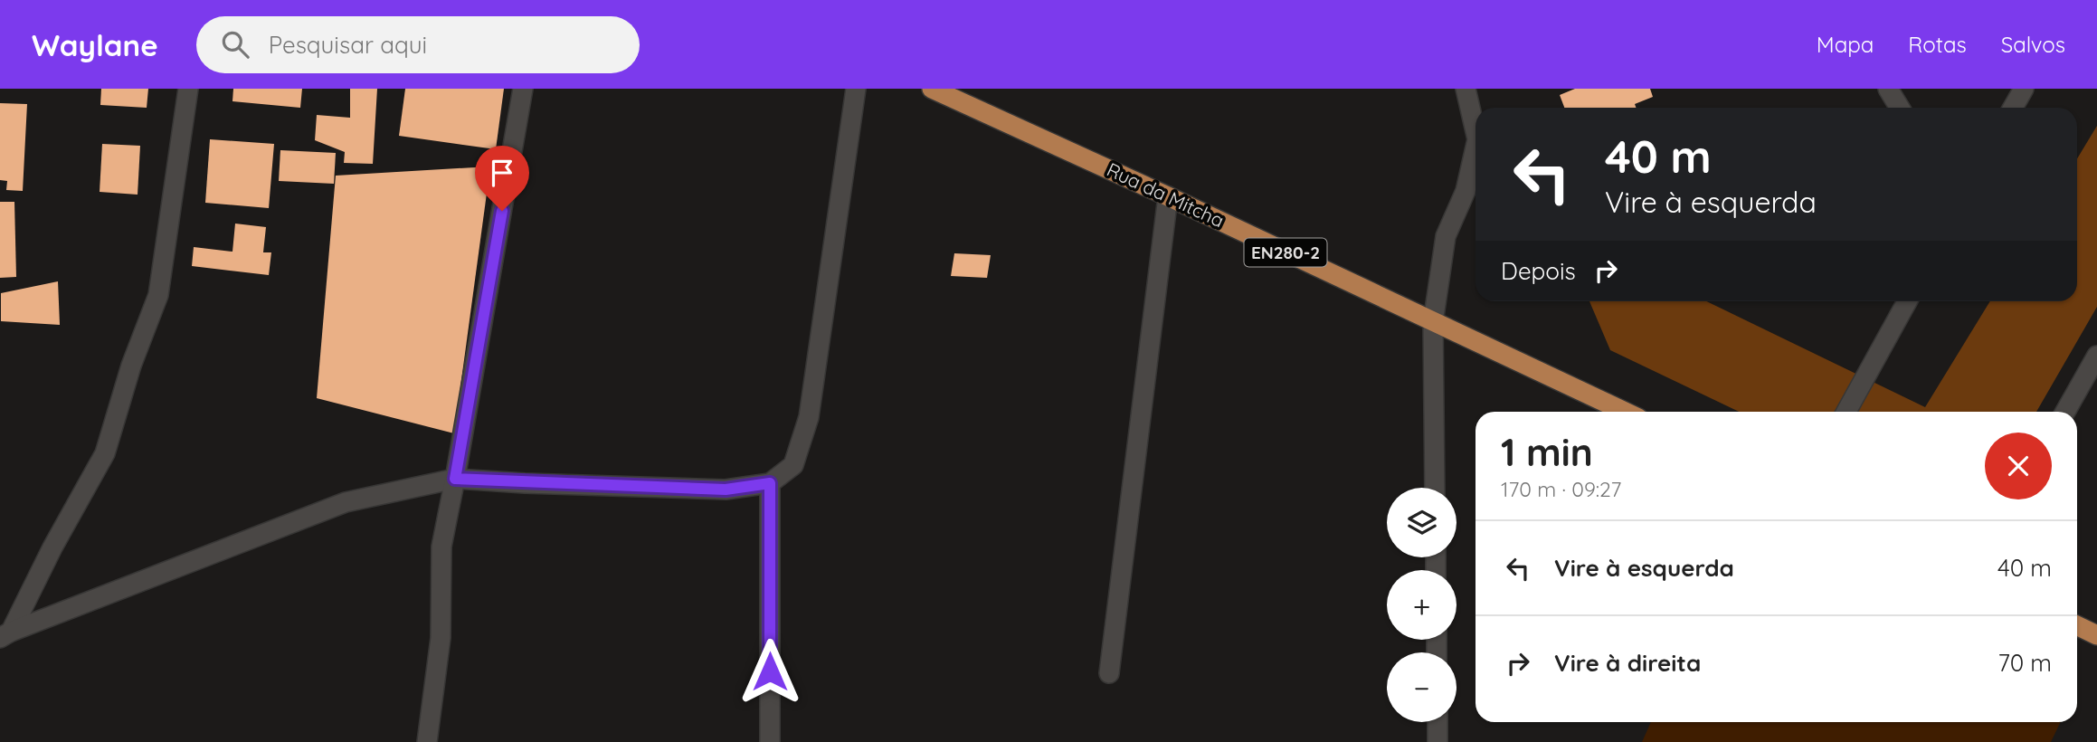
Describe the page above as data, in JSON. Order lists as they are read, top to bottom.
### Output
{
  "streets": {
    "main road": ["Rua da Mitcha", "EN280-2"]
  },
  "page": {
    "header": "Waylane",
    "search": "Pesquisar aqui",
    "nav": ["Mapa", "Rotas", "Salvos"],
    "turn": ["40 m", "Vire à esquerda"],
    "then": "Depois",
    "heading": ["1 min", "170 m · 09:27"],
    "map_buttons": ["+", "−"],
    "list": [
      {
        "name": "Vire à esquerda",
        "value": "40 m"
      },
      {
        "name": "Vire à direita",
        "value": "70 m"
      }
    ]
  }
}
